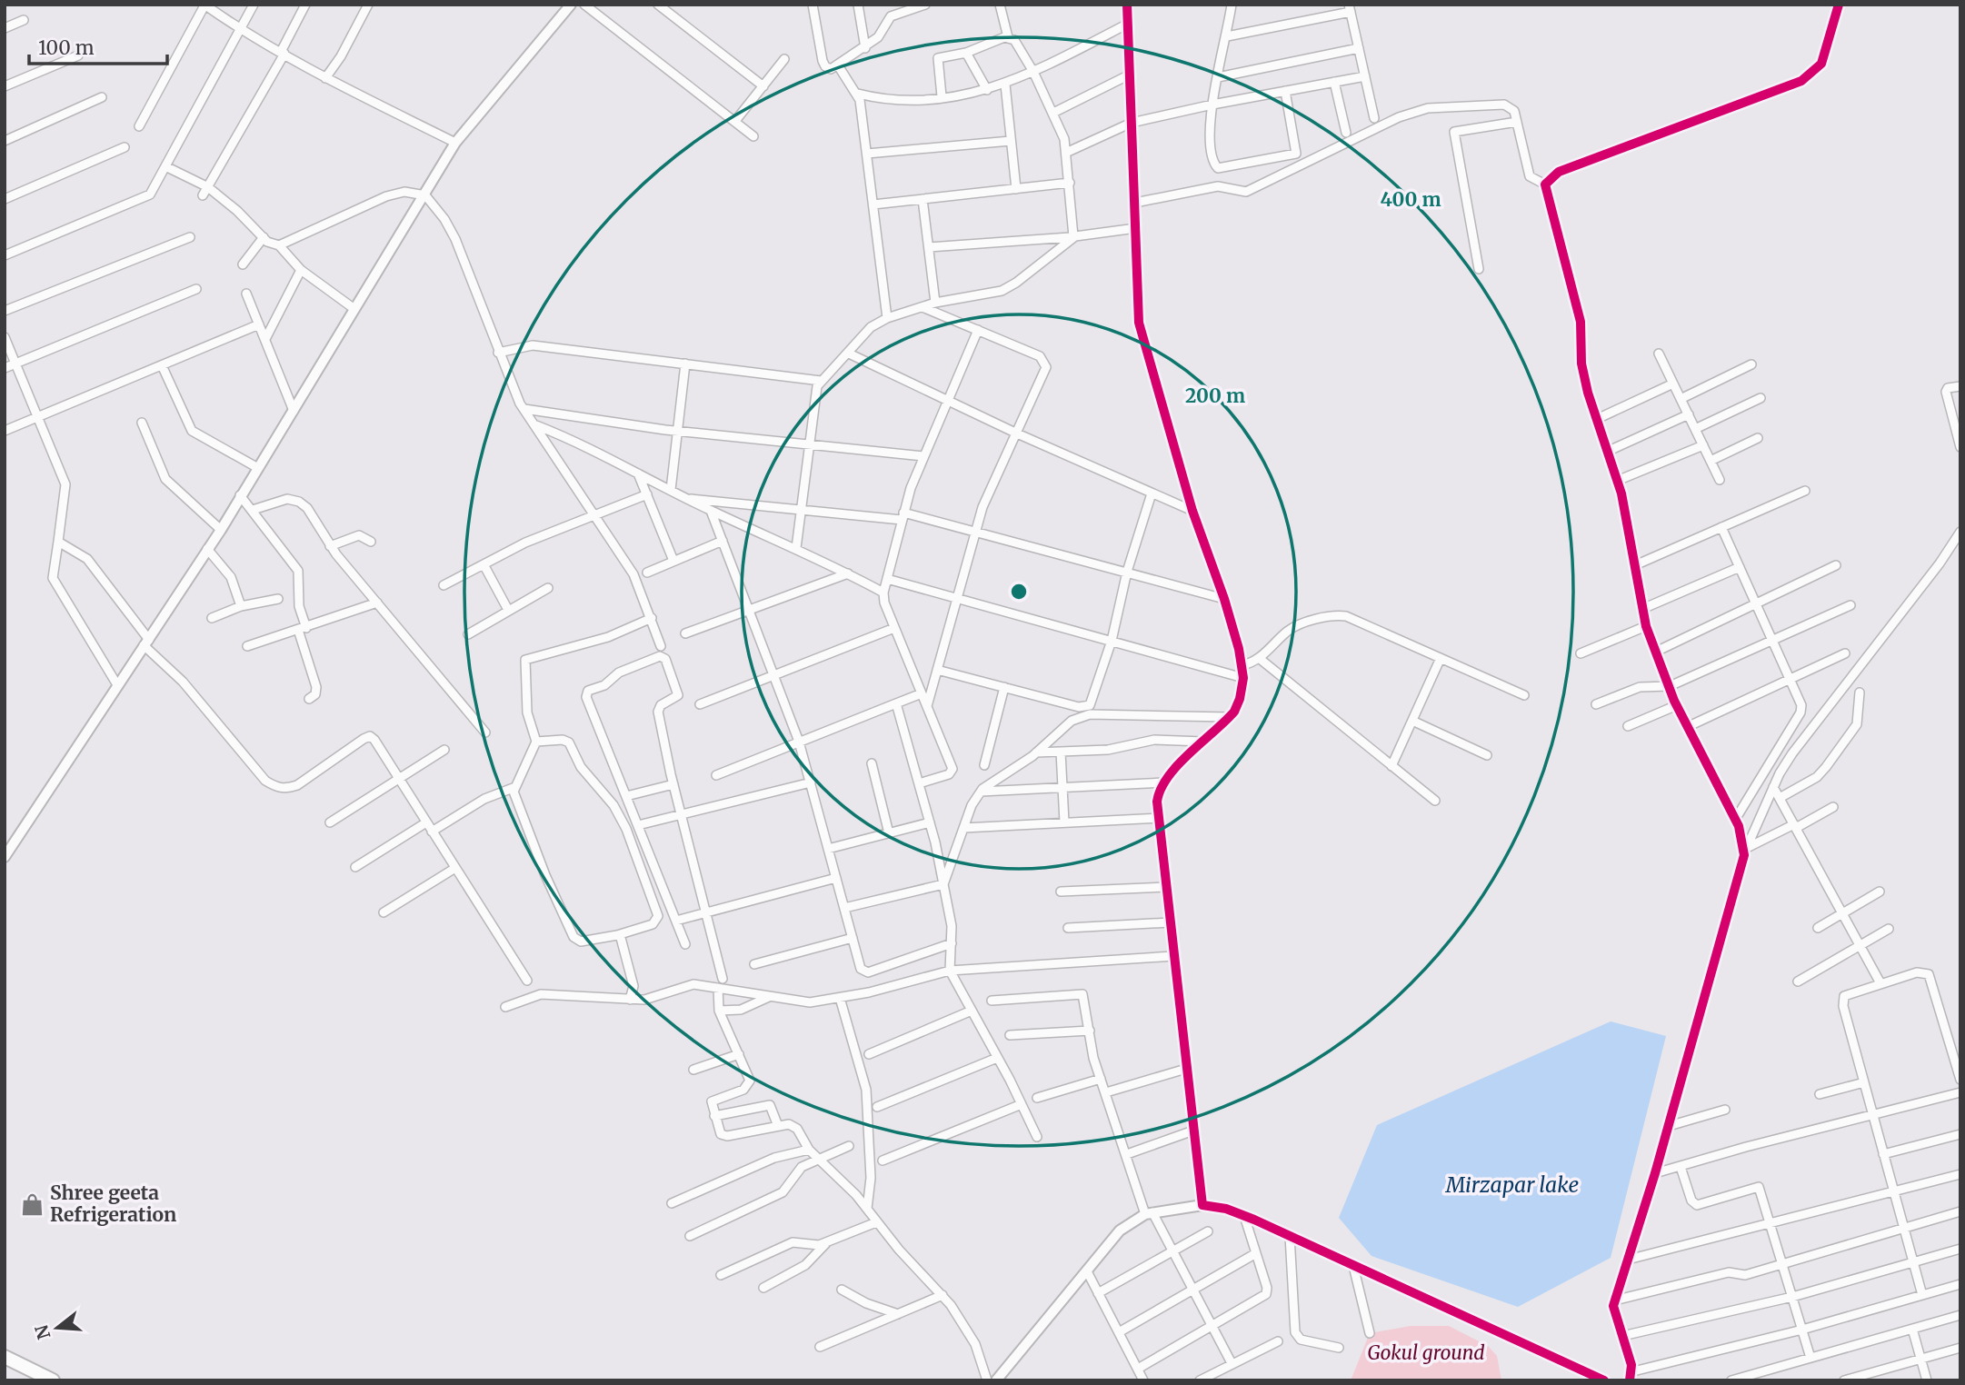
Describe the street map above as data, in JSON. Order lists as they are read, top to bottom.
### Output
{
  "water": ["Mirzapar lake"],
  "parks": ["Gokul ground"],
  "places": {
    "shop": ["Shree geeta Refrigeration"]
  },
  "scale_bar": "100 m",
  "north": "left",
  "rings": ["400 m", "200 m"]
}
